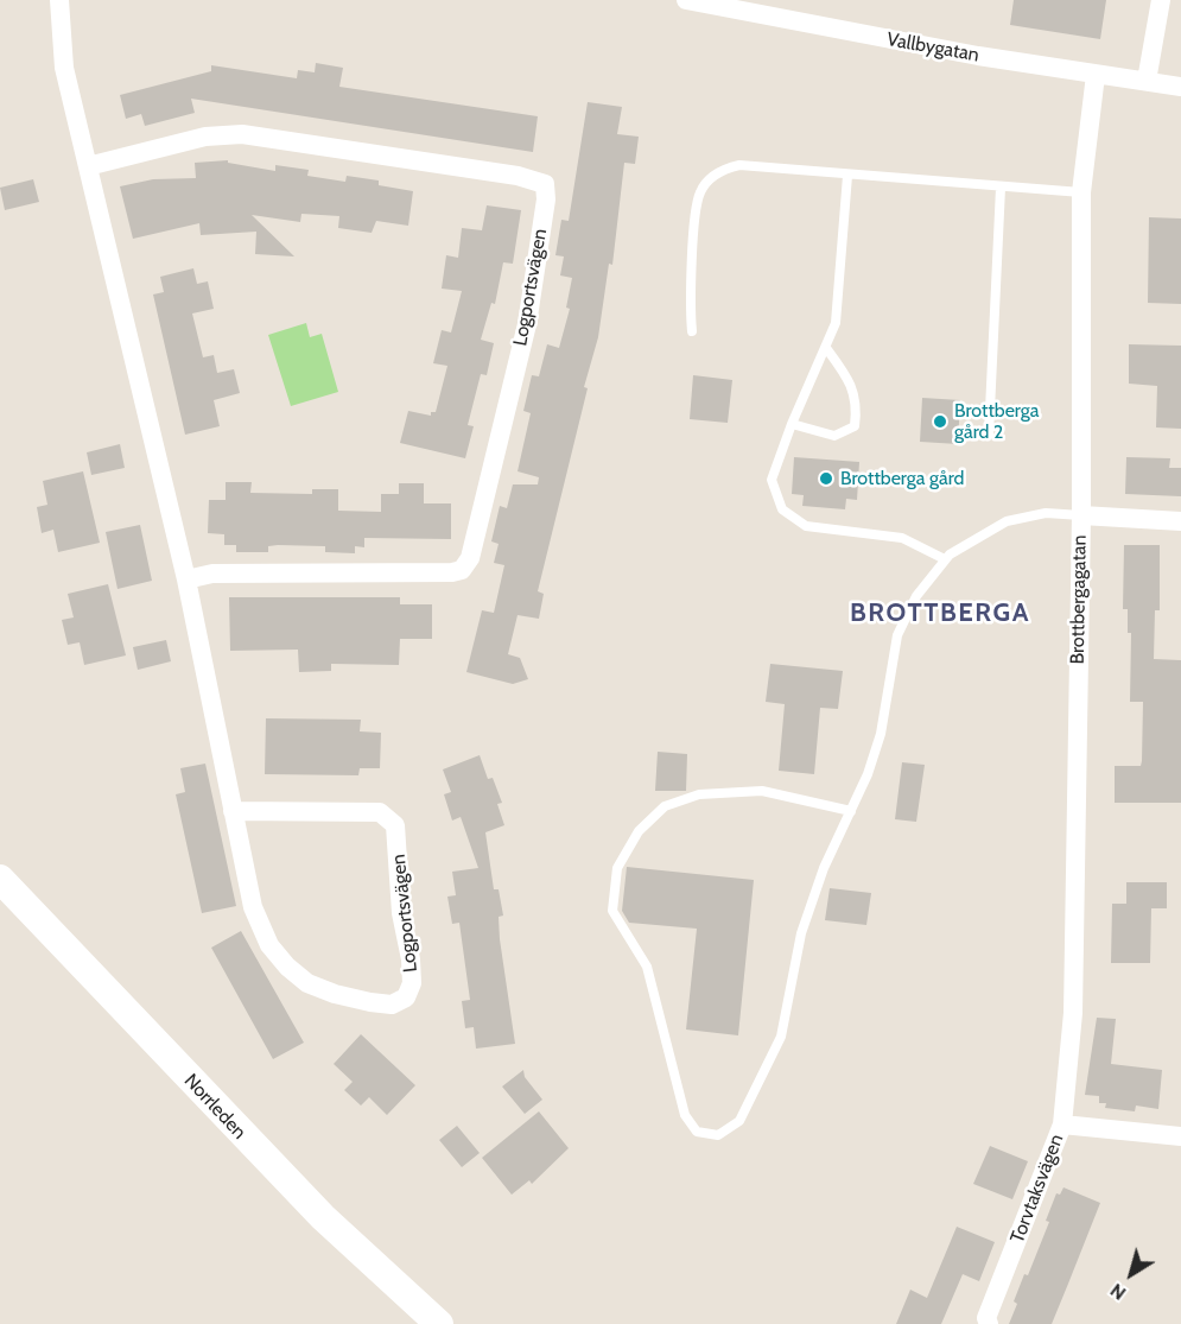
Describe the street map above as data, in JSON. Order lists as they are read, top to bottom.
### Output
{
  "streets": {
    "main road": ["Norrleden"],
    "street": [
      "Vallbygatan",
      "Logportsvägen",
      "Brottbergagatan",
      "Torvtaksvägen"
    ]
  },
  "crossings": [
    ["Vallbygatan", "Brottbergagatan"],
    ["Brottbergagatan", "Torvtaksvägen"]
  ],
  "districts": ["BROTTBERGA"],
  "places": ["Brottberga gård 2", "Brottberga gård"],
  "north": "bottom left"
}
